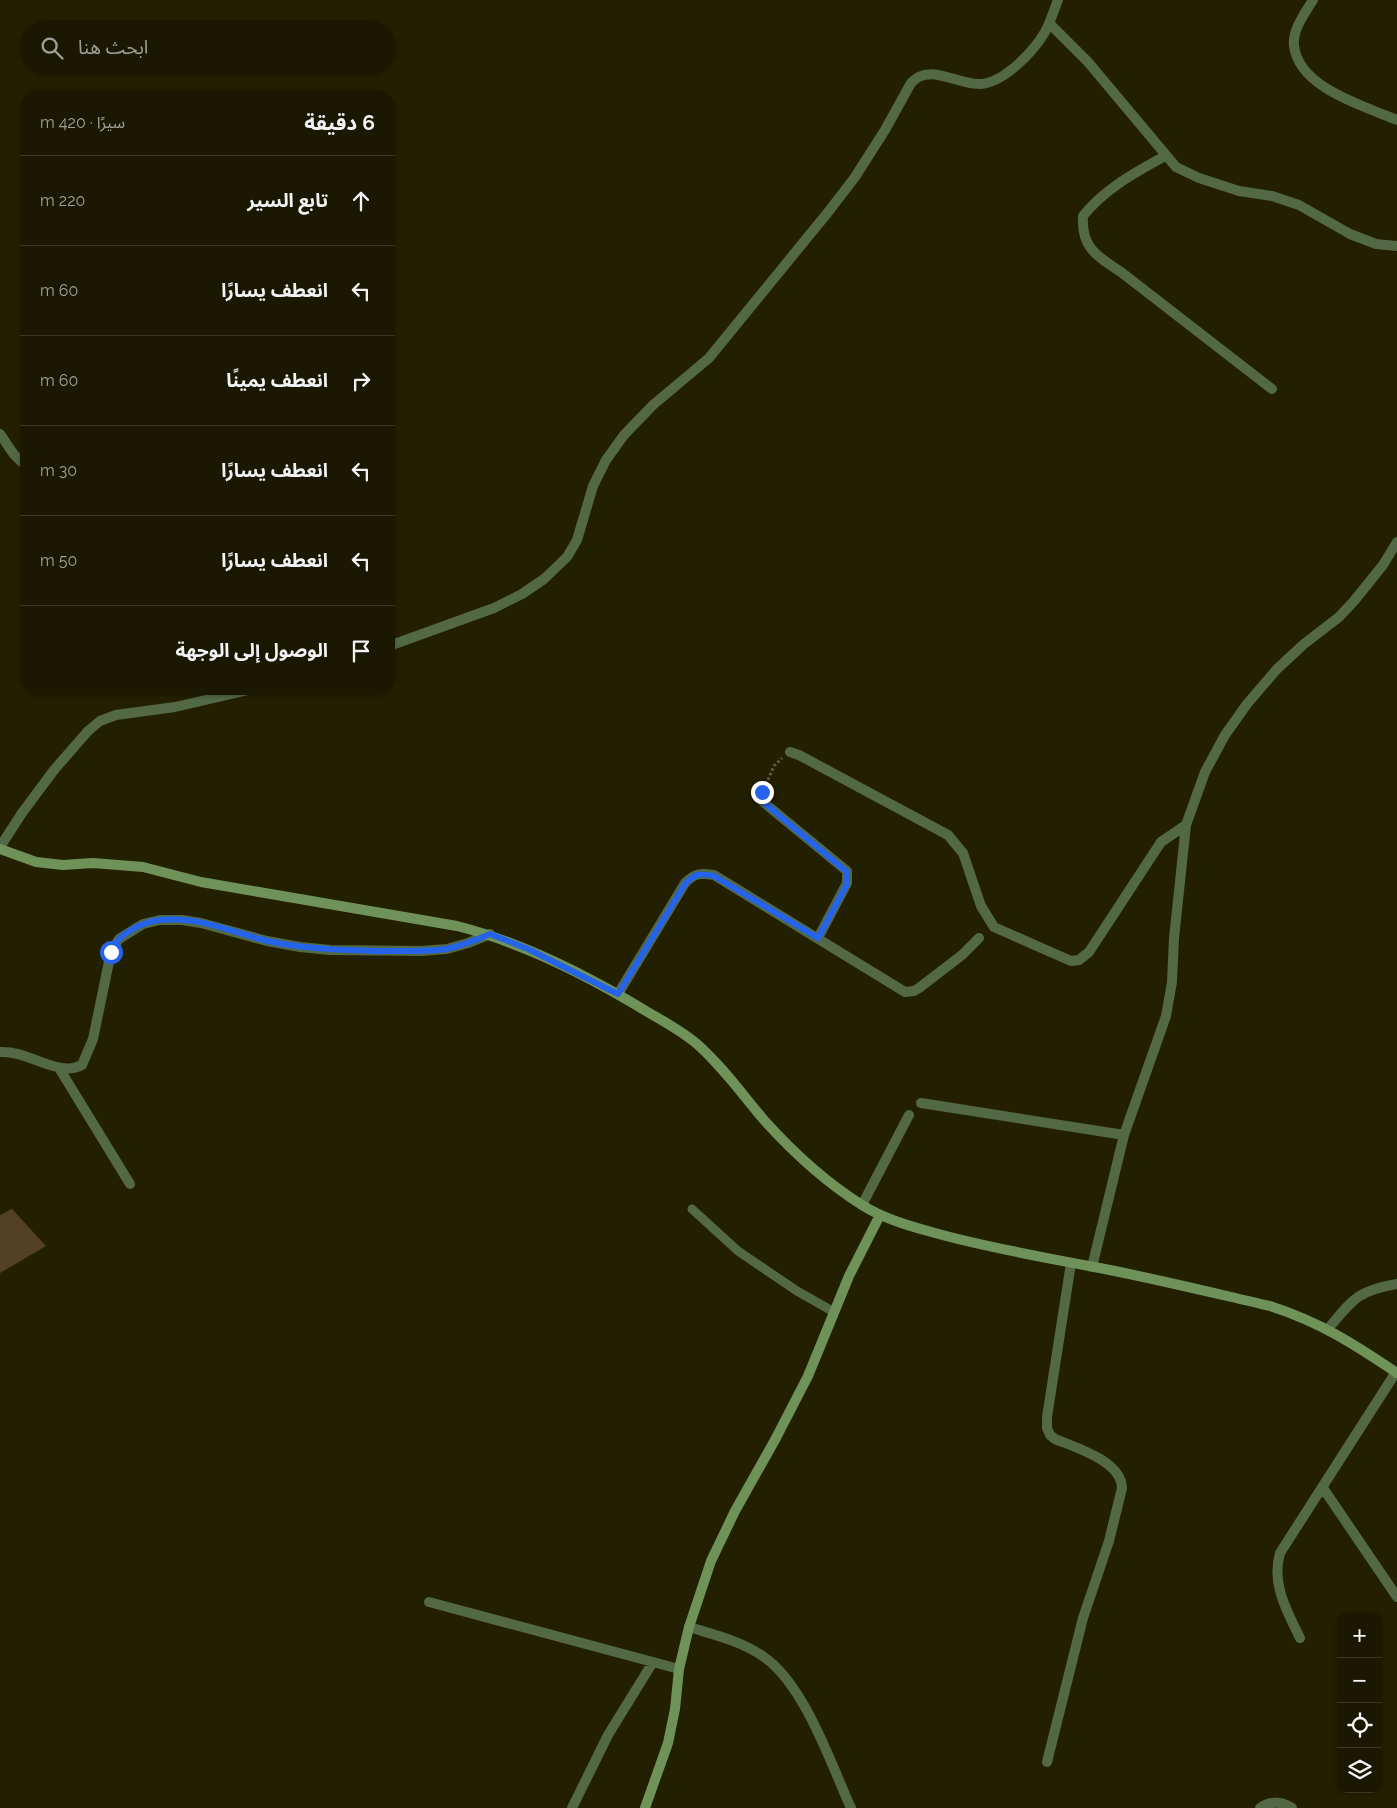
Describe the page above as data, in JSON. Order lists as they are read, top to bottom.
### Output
{
  "page": {
    "search": "ابحث هنا",
    "heading": ["6 دقيقة", "سيرًا · 420 m"],
    "list": [
      ["تابع السير", "220 m"],
      ["انعطف يسارًا", "60 m"],
      ["انعطف يمينًا", "60 m"],
      ["انعطف يسارًا", "30 m"],
      ["انعطف يسارًا", "50 m"],
      "الوصول إلى الوجهة"
    ],
    "map_buttons": ["+", "−"]
  }
}
